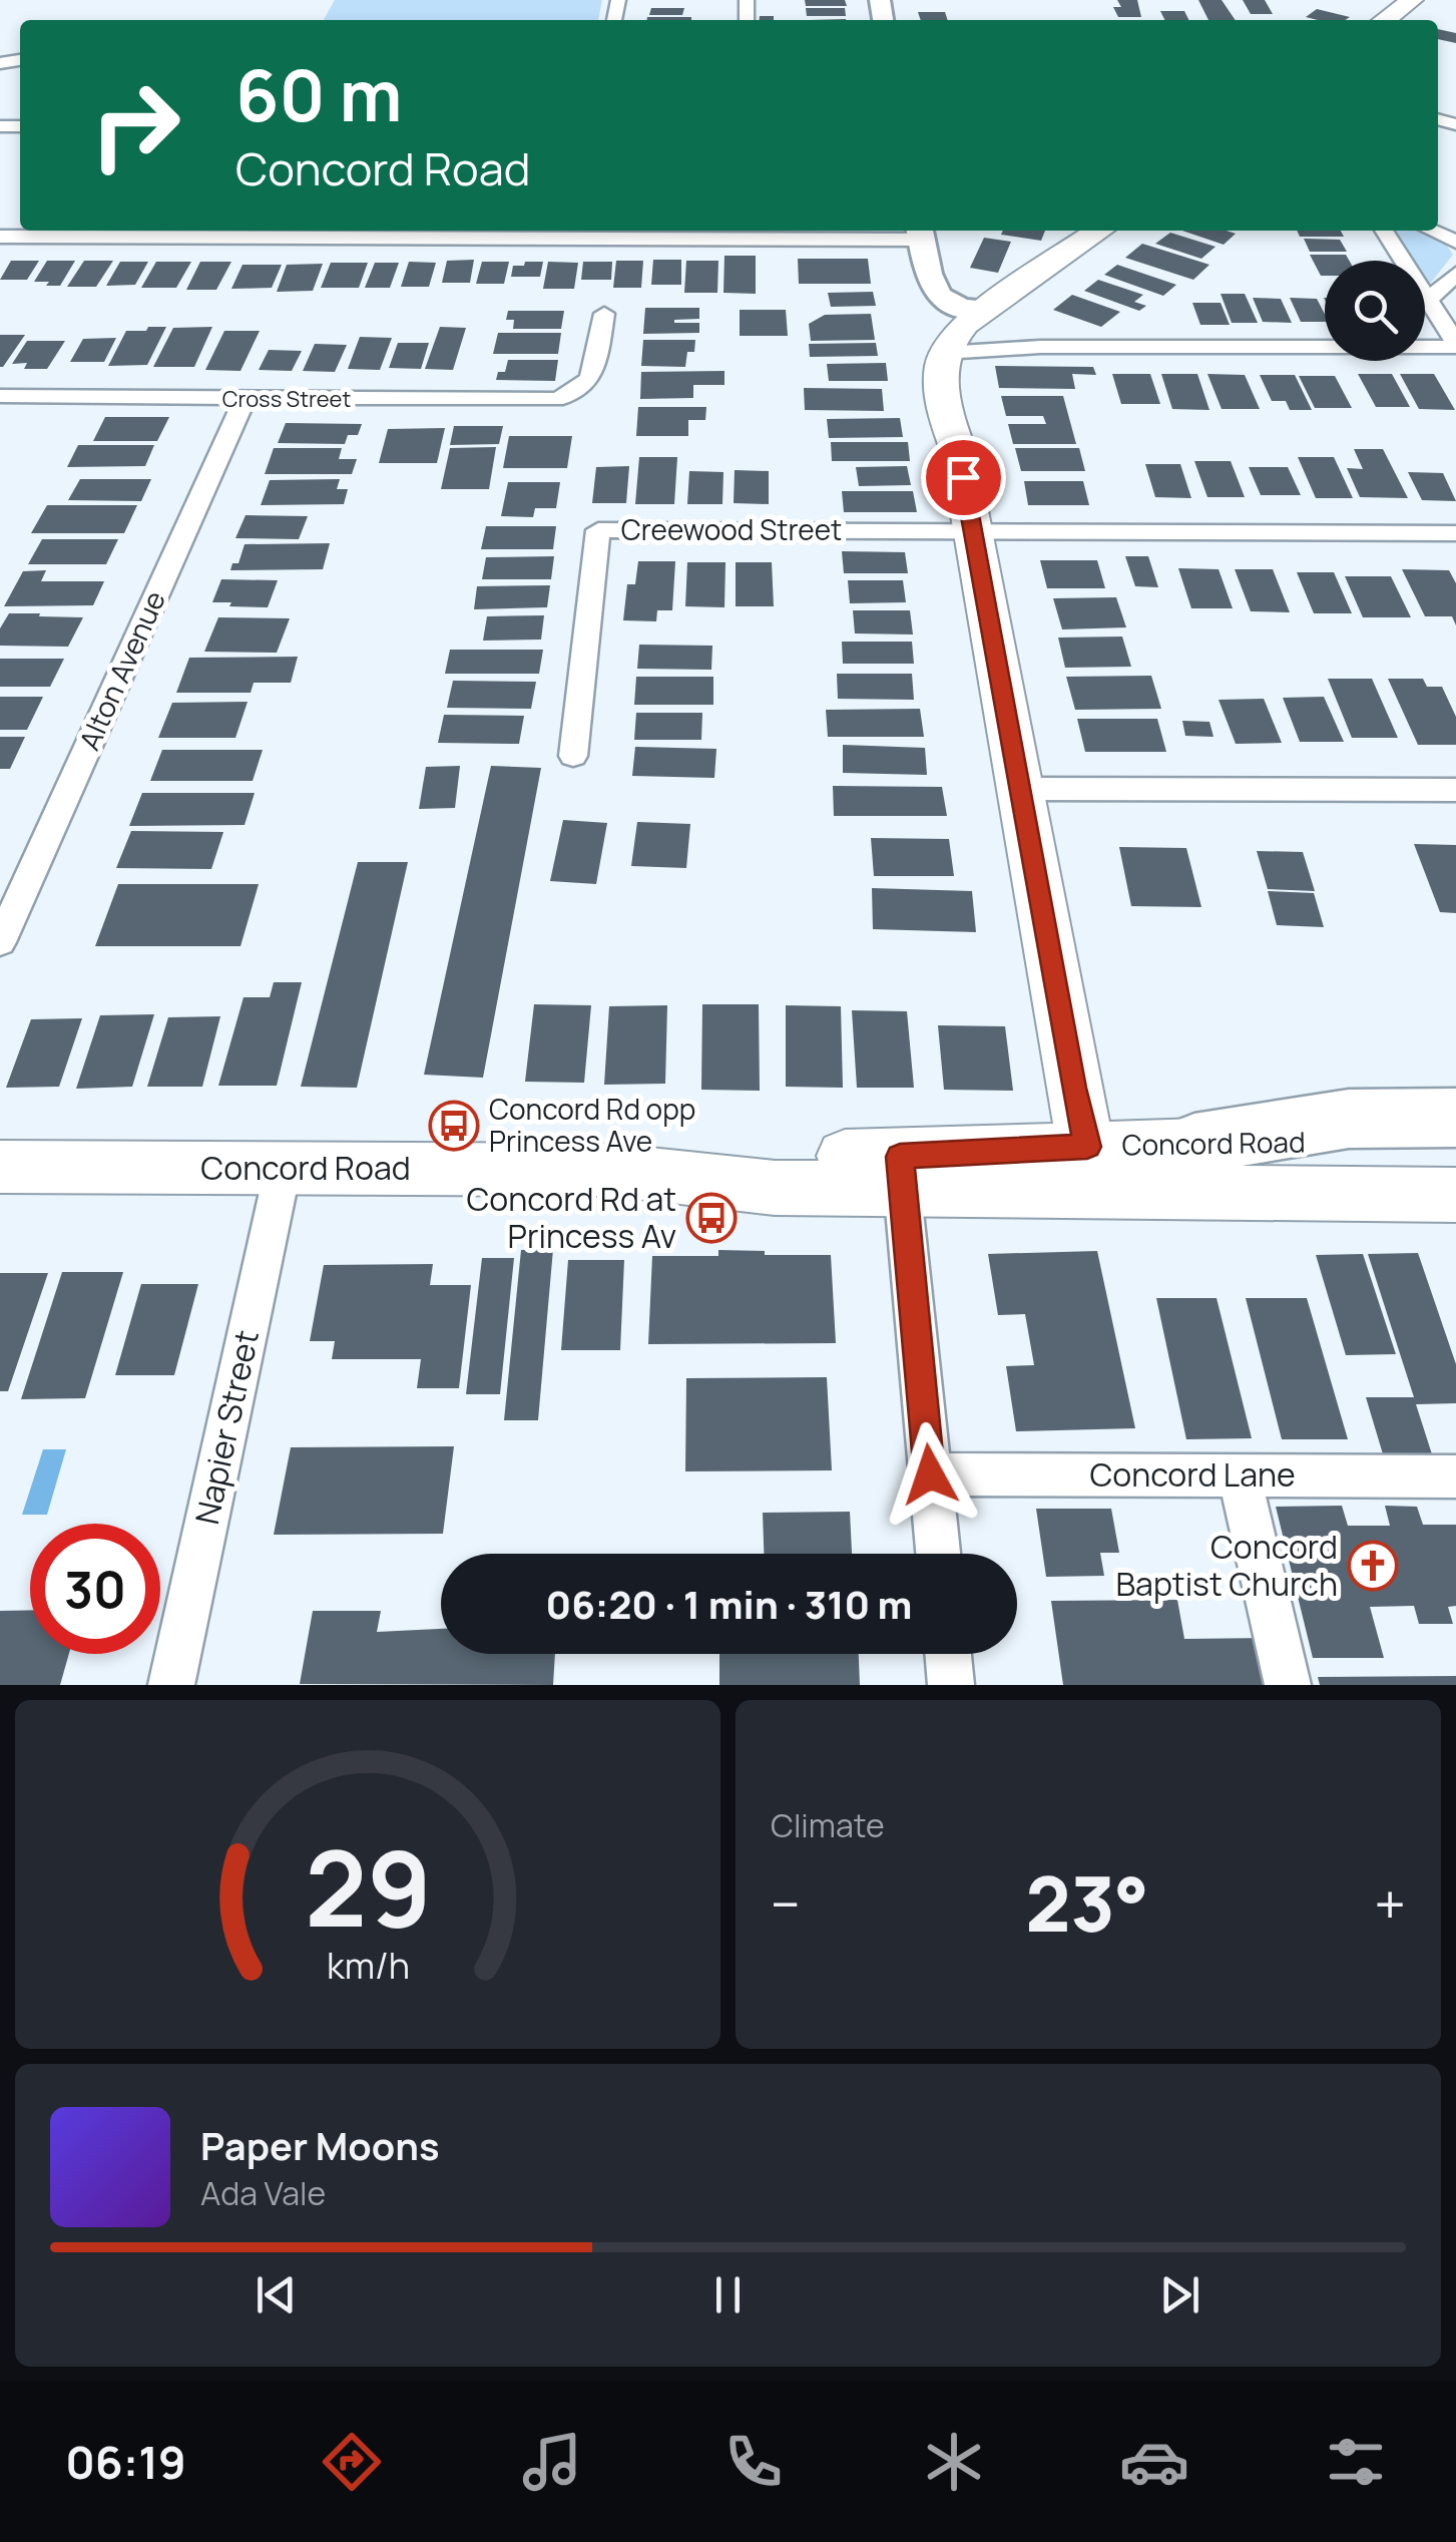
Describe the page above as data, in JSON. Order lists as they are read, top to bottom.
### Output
{
  "streets": {
    "main road": ["Concord Road"],
    "street": [
      "Cross Street",
      "Creewood Street",
      "Alton Avenue",
      "Napier Street",
      "Concord Lane"
    ]
  },
  "crossings": [
    ["Cross Street", "Alton Avenue"],
    ["Concord Road", "Napier Street"]
  ],
  "places": {
    "bus stop": ["Concord Rd opp Princess Ave", "Concord Rd at Princess Av"],
    "church": ["Concord Baptist Church"]
  },
  "page": {
    "turn": ["60 m", "Concord Road"],
    "limit": "30",
    "trip": "06:20 · 1 min · 310 m",
    "tile": "Climate",
    "heat": ["−", "23°", "+"],
    "song": ["Paper Moons", "Ada Vale"],
    "tabs": "06:19",
    "gauge": ["29", "km/h"]
  }
}
